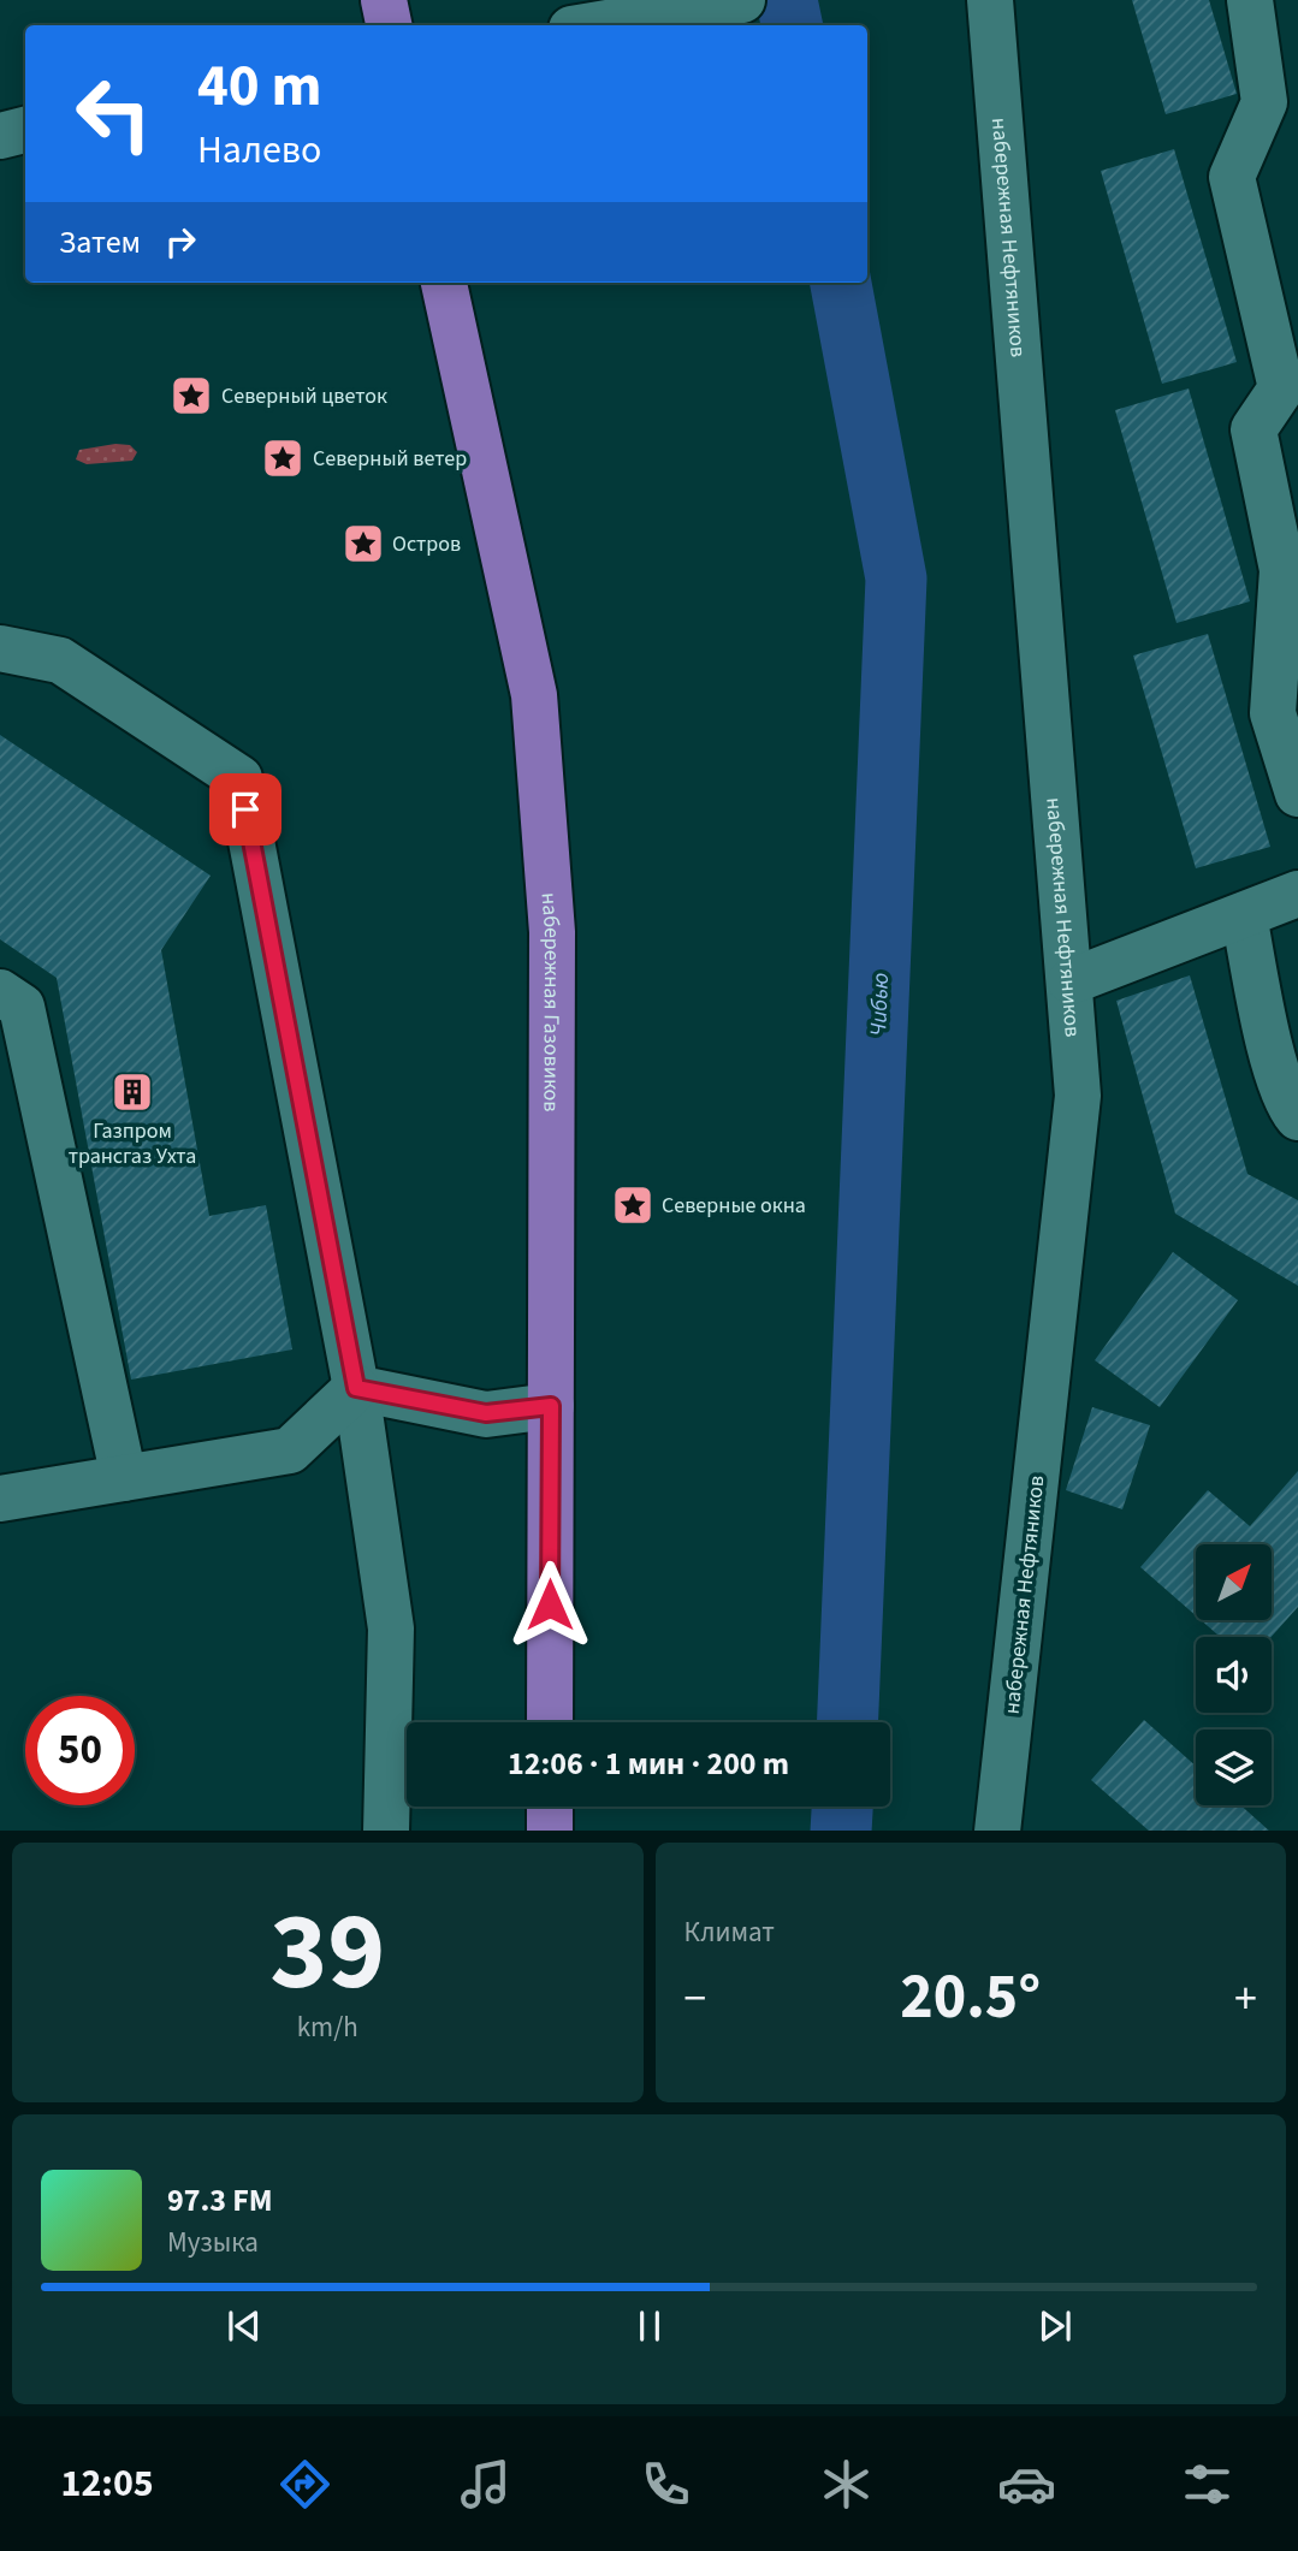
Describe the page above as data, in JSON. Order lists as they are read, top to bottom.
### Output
{
  "streets": {
    "main road": ["набережная Газовиков"],
    "street": ["набережная Нефтяников"]
  },
  "water": ["Чибью"],
  "places": {
    "place": [
      "Северный цветок",
      "Северный ветер",
      "Остров",
      "Северные окна"
    ],
    "building": ["Газпром трансгаз Ухта"]
  },
  "north": "top right",
  "page": {
    "turn": ["40 m", "Налево"],
    "then": "Затем",
    "limit": "50",
    "trip": "12:06 · 1 мин · 200 m",
    "tile": [
      ["39", "km/h"],
      "Климат"
    ],
    "heat": ["−", "20.5°", "+"],
    "song": ["97.3 FM", "Музыка"],
    "tabs": "12:05"
  }
}
